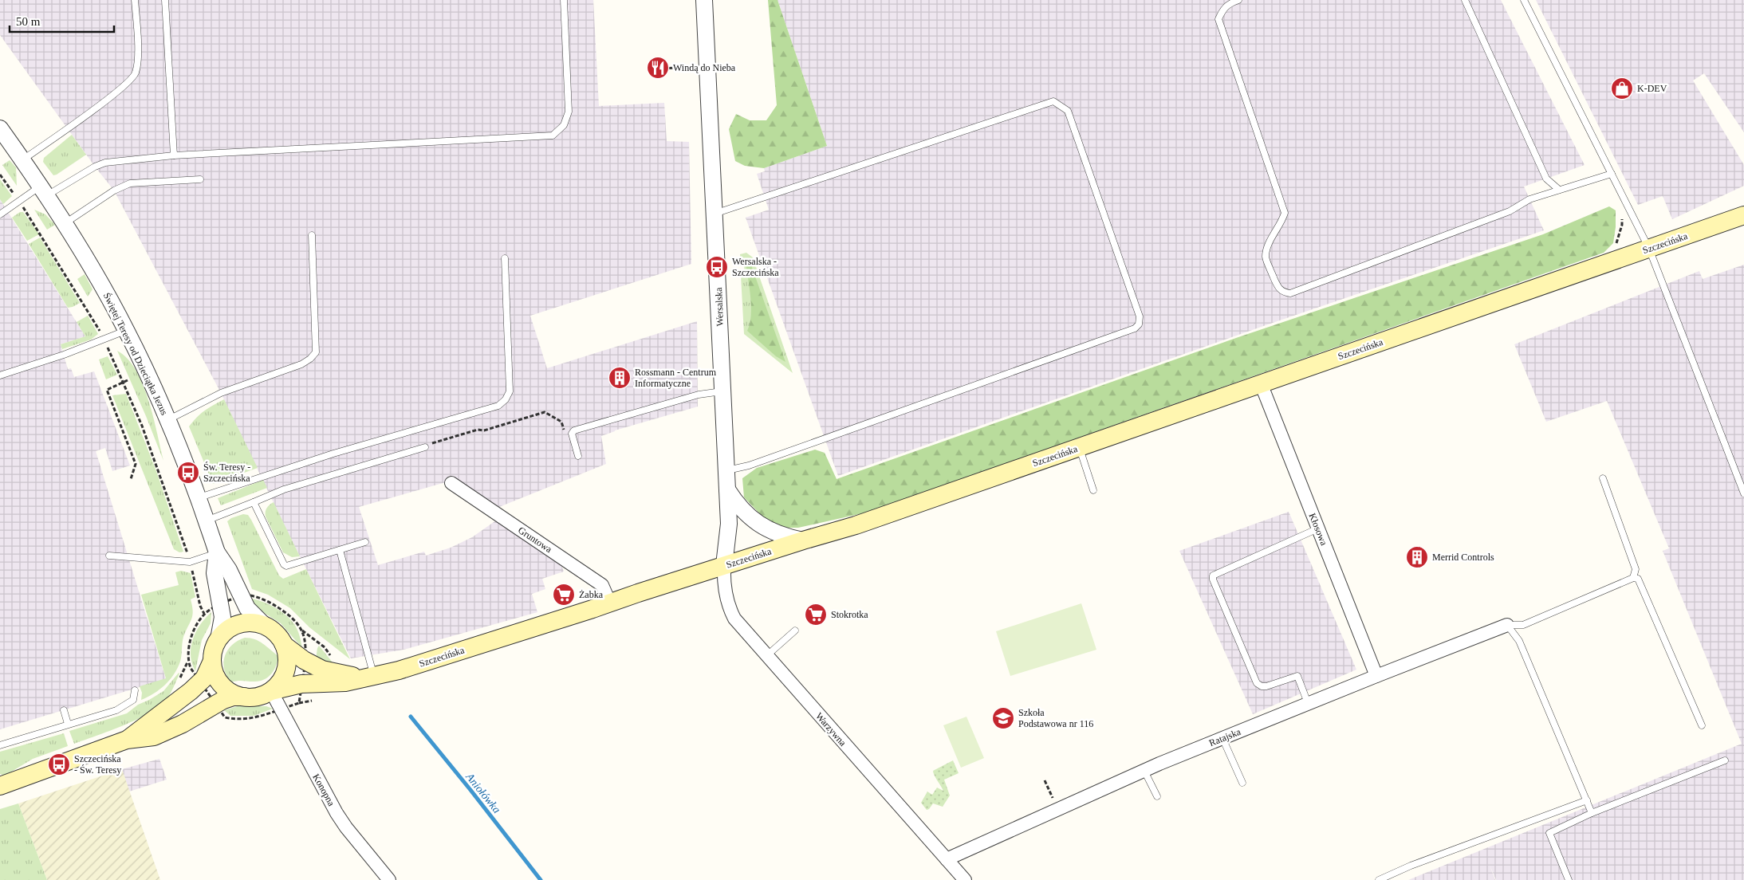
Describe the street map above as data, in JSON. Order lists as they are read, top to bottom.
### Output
{
  "streets": {
    "main road": ["Szczecińska"],
    "street": [
      "Wersalska",
      "Świętej Teresy od Dzieciątka Jezus",
      "Kłosowa",
      "Gruntowa",
      "Warzywna",
      "Ratajska",
      "Konopna"
    ]
  },
  "crossings": [
    ["Szczecińska", "Wersalska"],
    ["Szczecińska", "Świętej Teresy od Dzieciątka Jezus"],
    ["Szczecińska", "Kłosowa"],
    ["Szczecińska", "Gruntowa"],
    ["Szczecińska", "Warzywna"],
    ["Szczecińska", "Konopna"],
    ["Wersalska", "Warzywna"],
    ["Świętej Teresy od Dzieciątka Jezus", "Konopna"],
    ["Kłosowa", "Ratajska"],
    ["Warzywna", "Ratajska"]
  ],
  "water": ["Aniołówka"],
  "places": {
    "restaurant": ["Windą do Nieba"],
    "shop": ["K-DEV"],
    "bus stop": ["Wersalska - Szczecińska", "Św. Teresy - Szczecińska", "Szczecińska - Św. Teresy"],
    "building": ["Rossmann - Centrum Informatyczne", "Merrid Controls"],
    "supermarket": ["Żabka", "Stokrotka"],
    "school or university": ["Szkoła Podstawowa nr 116"]
  },
  "scale_bar": "50 m"
}
